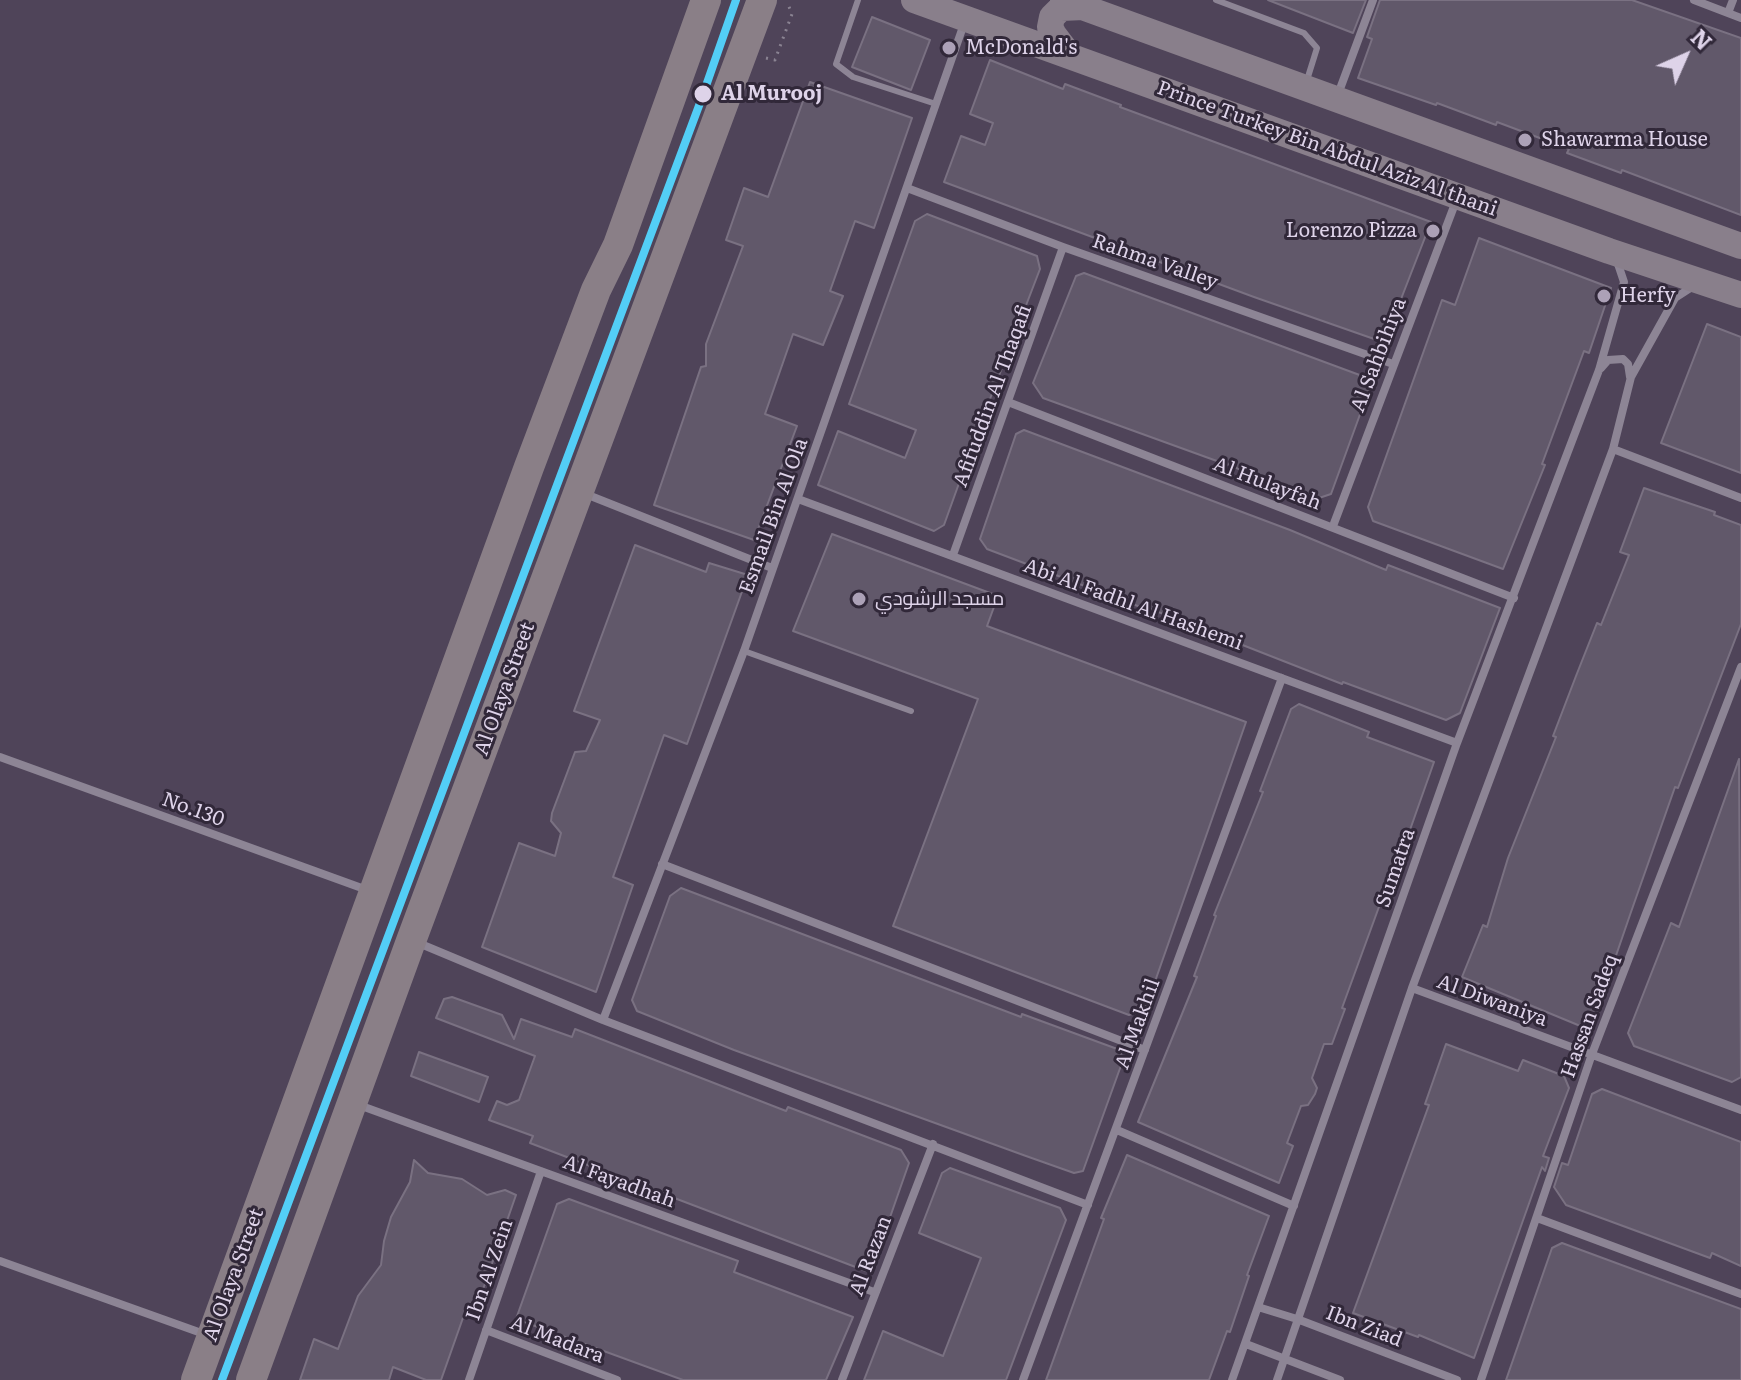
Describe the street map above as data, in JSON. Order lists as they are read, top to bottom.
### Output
{
  "streets": {
    "main road": ["Al Olaya Street"],
    "street": [
      "Prince Turkey Bin Abdul Aziz Al thani",
      "Rahma Valley",
      "Al Sahbihiya",
      "Afifuddin Al Thaqafi",
      "Al Hulayfah",
      "Esmail Bin Al Ola",
      "Abi Al Fadhl Al Hashemi",
      "No.130",
      "Sumatra",
      "Al Diwaniya",
      "Hassan Sadeq",
      "Al Makhil",
      "Al Fayadhah",
      "Al Razan",
      "Ibn Al Zein",
      "Ibn Ziad",
      "Al Madara"
    ]
  },
  "crossings": [
    ["Prince Turkey Bin Abdul Aziz Al thani", "Al Sahbihiya"],
    ["Prince Turkey Bin Abdul Aziz Al thani", "Esmail Bin Al Ola"],
    ["Prince Turkey Bin Abdul Aziz Al thani", "Sumatra"],
    ["Rahma Valley", "Al Sahbihiya"],
    ["Rahma Valley", "Afifuddin Al Thaqafi"],
    ["Rahma Valley", "Esmail Bin Al Ola"],
    ["Al Sahbihiya", "Al Hulayfah"],
    ["Afifuddin Al Thaqafi", "Al Hulayfah"],
    ["Afifuddin Al Thaqafi", "Abi Al Fadhl Al Hashemi"],
    ["Al Hulayfah", "Sumatra"],
    ["Esmail Bin Al Ola", "Abi Al Fadhl Al Hashemi"],
    ["Abi Al Fadhl Al Hashemi", "Sumatra"],
    ["Abi Al Fadhl Al Hashemi", "Al Makhil"],
    ["Al Olaya Street", "No.130"],
    ["Al Olaya Street", "Al Fayadhah"],
    ["Sumatra", "Ibn Ziad"],
    ["Al Diwaniya", "Hassan Sadeq"],
    ["Al Fayadhah", "Al Razan"],
    ["Al Fayadhah", "Ibn Al Zein"],
    ["Ibn Al Zein", "Al Madara"]
  ],
  "places": [
    "McDonald's",
    "Al Murooj",
    "Shawarma House",
    "Lorenzo Pizza",
    "Herfy",
    "مسجد الرشودي"
  ],
  "north": "top right"
}
